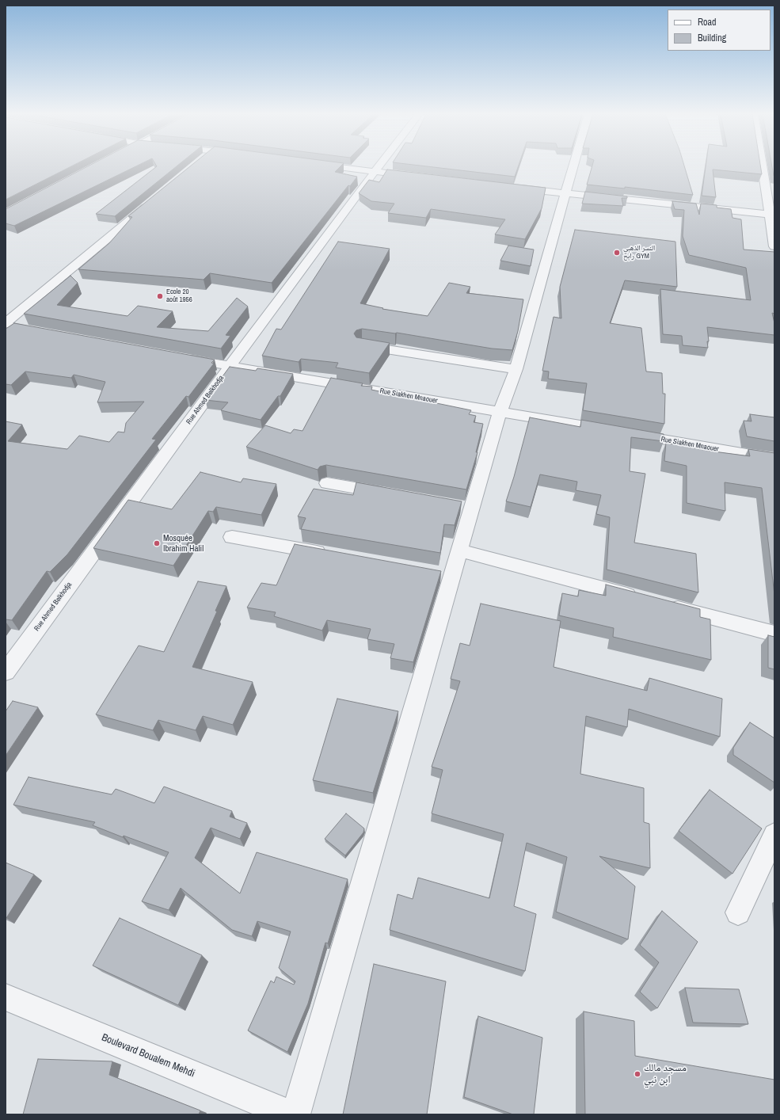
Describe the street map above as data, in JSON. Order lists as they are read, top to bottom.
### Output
{
  "streets": {
    "street": ["Rue Siakhen Mnaouer", "Rue Ahmed Belkhodja", "Boulevard Boualem Mehdi"]
  },
  "crossings": [
    ["Rue Siakhen Mnaouer", "Rue Ahmed Belkhodja"]
  ],
  "places": [
    "النسر الذهبي رابح GYM",
    "Ecole 20 août 1956",
    "Mosquée Ibrahim Halil",
    "مسجد مالك ابن نبي"
  ],
  "legend": ["Road", "Building"]
}
